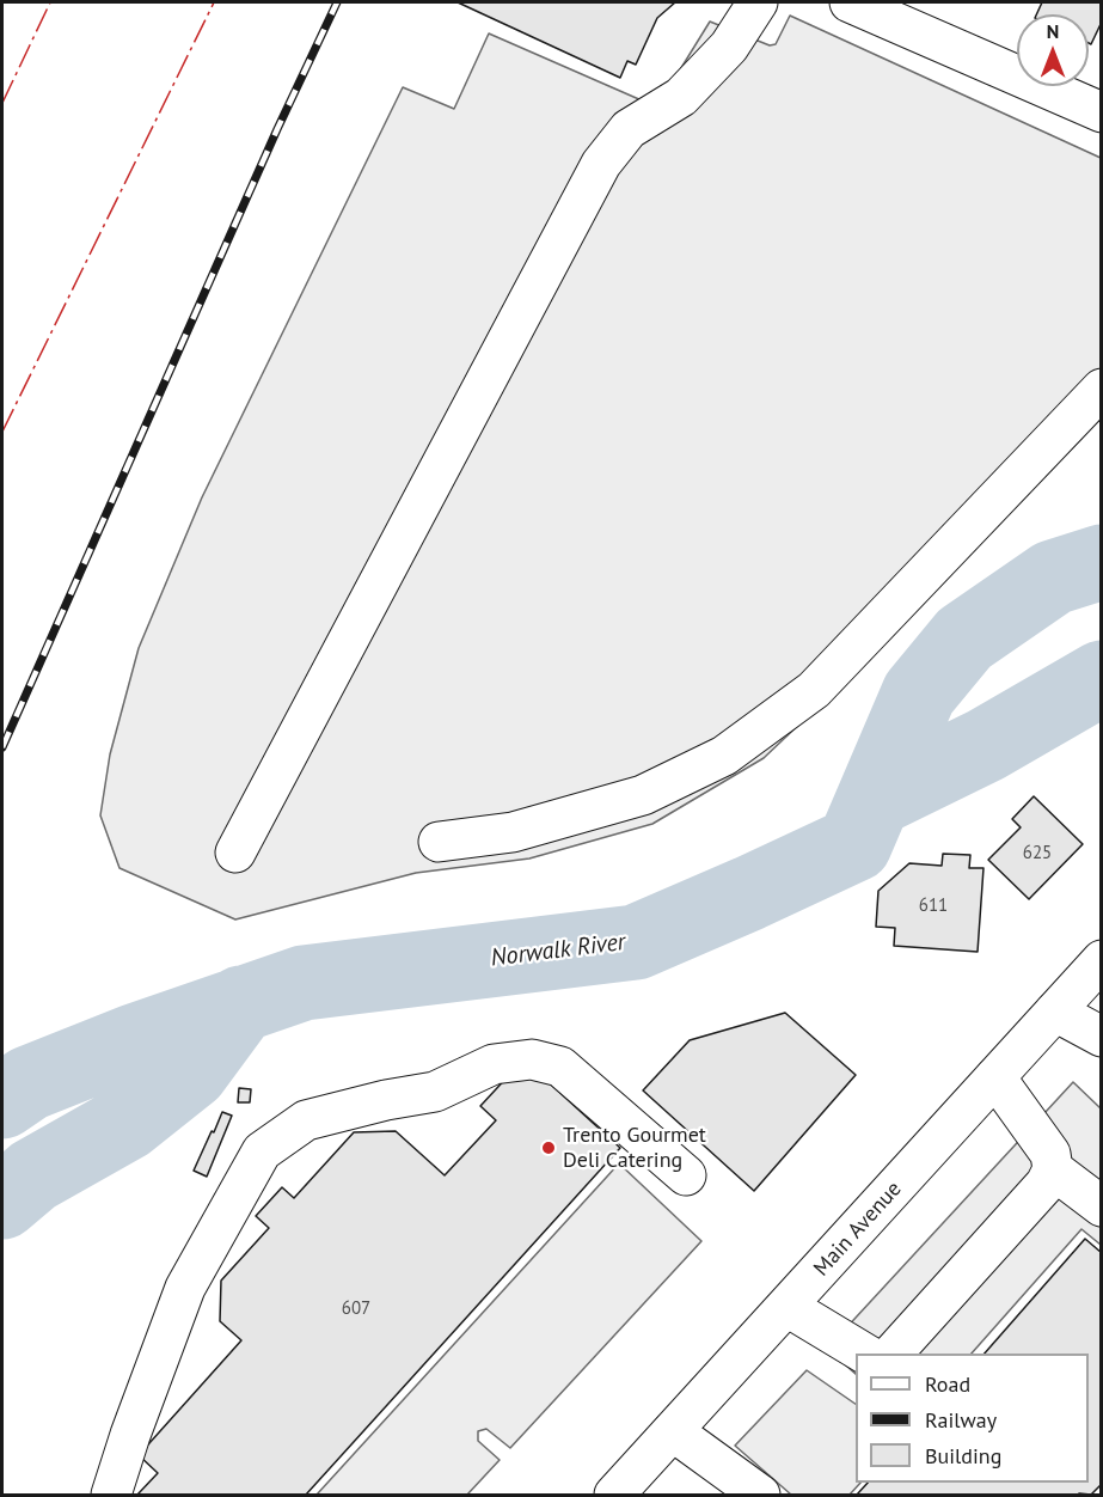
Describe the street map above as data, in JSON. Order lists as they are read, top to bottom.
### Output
{
  "streets": {
    "main road": ["Main Avenue"]
  },
  "water": ["Norwalk River"],
  "places": ["Trento Gourmet Deli Catering"],
  "house_numbers": ["625", "611", "607"],
  "legend": ["Road", "Railway", "Building"],
  "north": "top"
}
